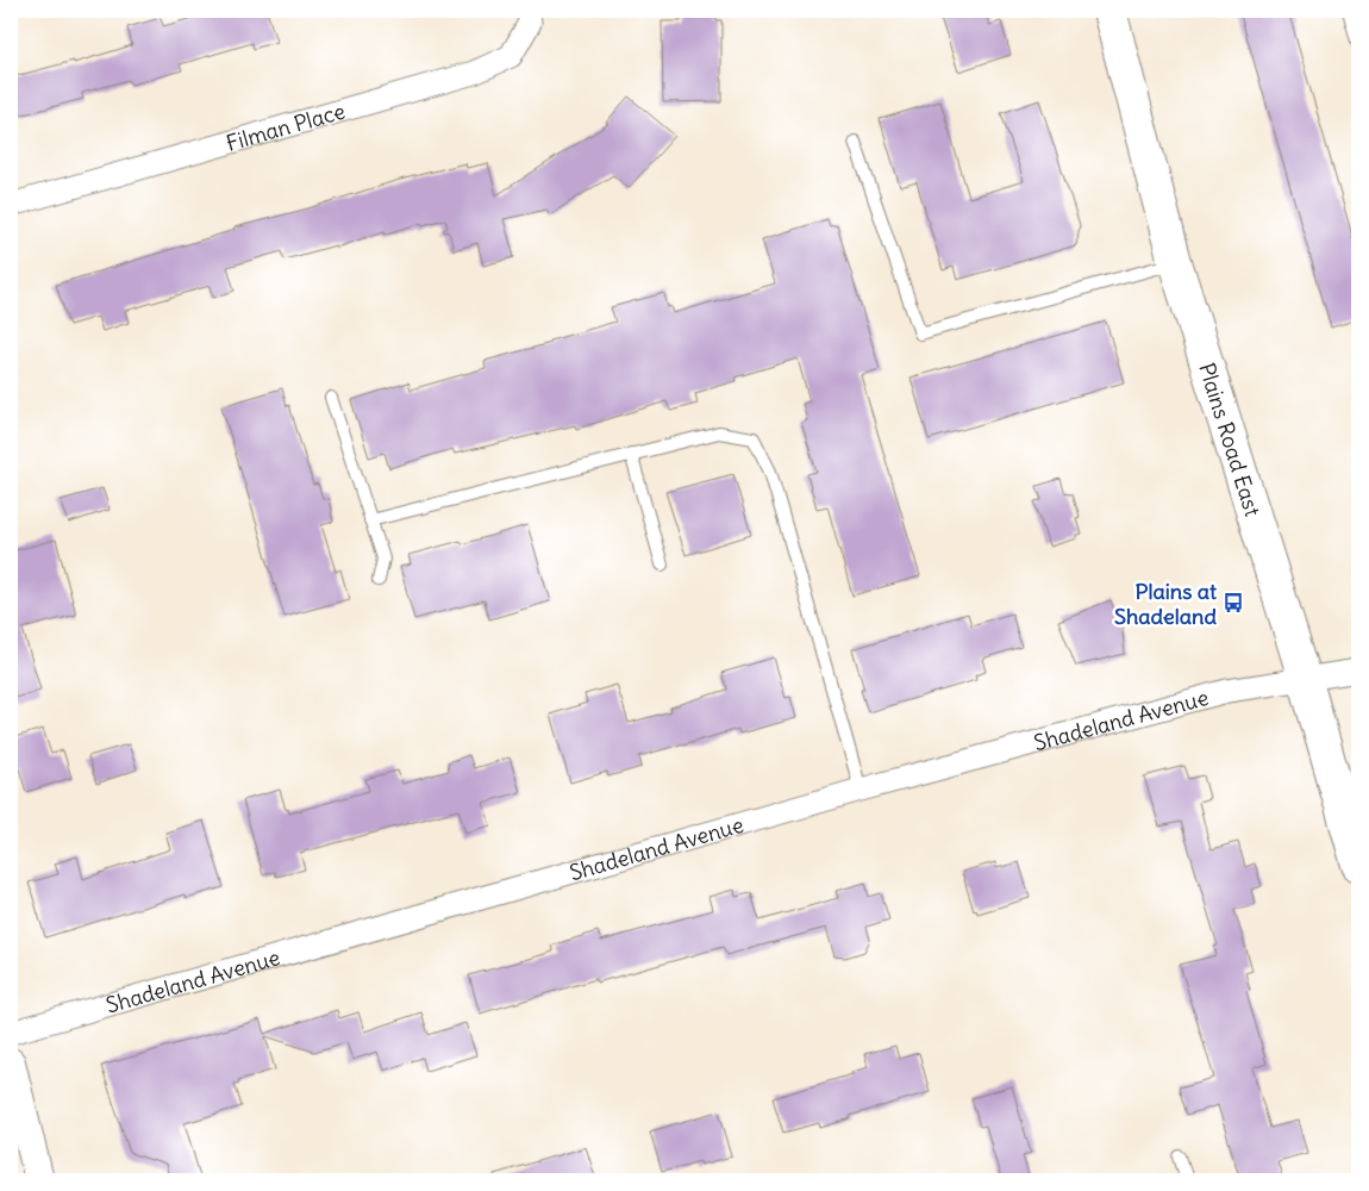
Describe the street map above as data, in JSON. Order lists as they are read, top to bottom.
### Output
{
  "streets": {
    "main road": ["Plains Road East"],
    "street": ["Filman Place", "Shadeland Avenue"]
  },
  "crossings": [
    ["Plains Road East", "Shadeland Avenue"]
  ],
  "places": {
    "bus stop": ["Plains at Shadeland"]
  }
}
